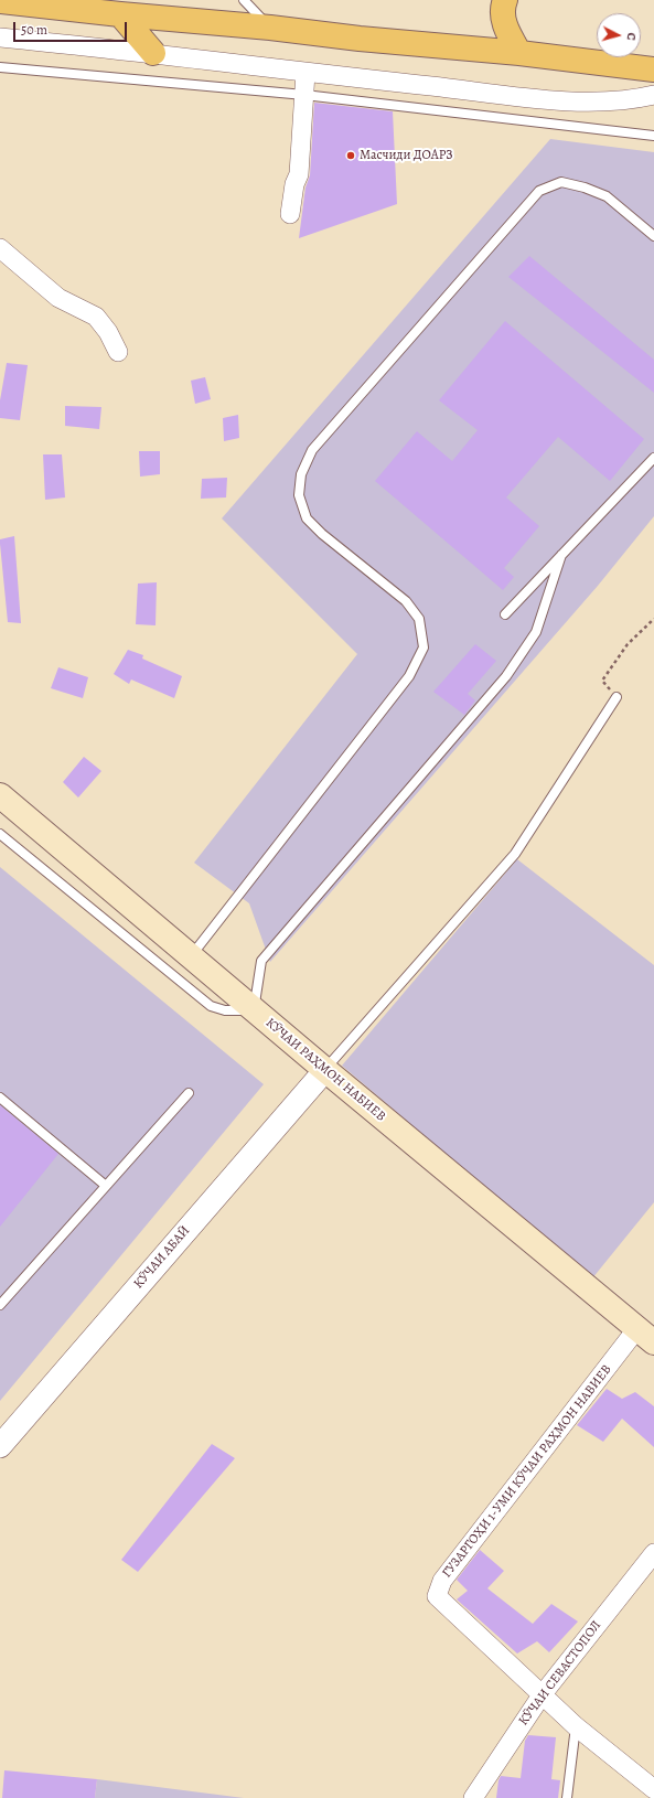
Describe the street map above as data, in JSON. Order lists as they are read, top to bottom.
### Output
{
  "streets": {
    "main road": ["КӮЧАИ РАҲМОН НАБИЕВ"],
    "street": ["КӮЧАИ АБАӢ", "ГУЗАРГОҲИ 1-УМИ КӮЧАИ РАҲМОН НАВИЕВ", "КӮЧАИ СЕВАСТОПОЛ"]
  },
  "crossings": [
    ["КӮЧАИ РАҲМОН НАБИЕВ", "КӮЧАИ АБАӢ"],
    ["КӮЧАИ РАҲМОН НАБИЕВ", "ГУЗАРГОҲИ 1-УМИ КӮЧАИ РАҲМОН НАВИЕВ"],
    ["ГУЗАРГОҲИ 1-УМИ КӮЧАИ РАҲМОН НАВИЕВ", "КӮЧАИ СЕВАСТОПОЛ"]
  ],
  "places": ["Масчиди ДОАРЗ"],
  "scale_bar": "50 m",
  "north": "right"
}
